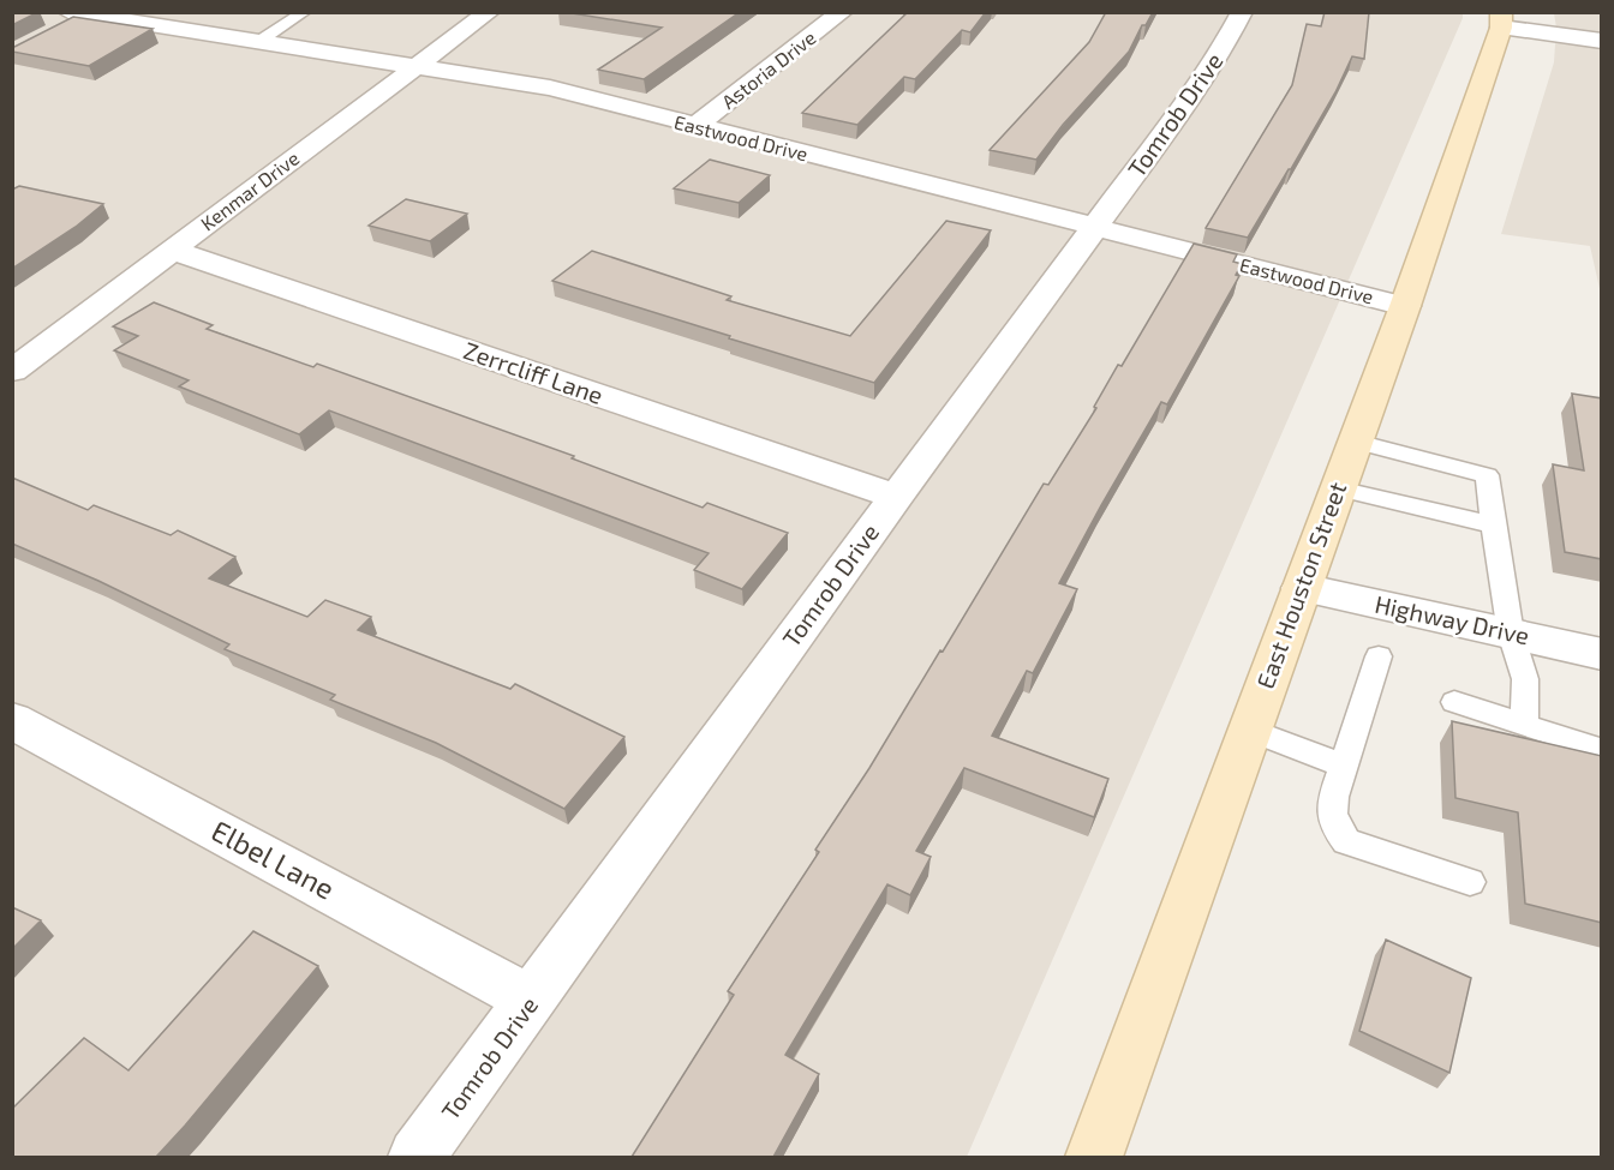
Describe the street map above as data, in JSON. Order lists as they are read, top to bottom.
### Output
{
  "streets": {
    "main road": ["East Houston Street"],
    "street": [
      "Astoria Drive",
      "Tomrob Drive",
      "Eastwood Drive",
      "Kenmar Drive",
      "Zerrcliff Lane",
      "Highway Drive",
      "Elbel Lane"
    ]
  },
  "crossings": [
    ["Astoria Drive", "Eastwood Drive"],
    ["Tomrob Drive", "Eastwood Drive"],
    ["Tomrob Drive", "Zerrcliff Lane"],
    ["Tomrob Drive", "Elbel Lane"],
    ["Eastwood Drive", "Kenmar Drive"],
    ["Eastwood Drive", "East Houston Street"],
    ["Kenmar Drive", "Zerrcliff Lane"],
    ["East Houston Street", "Highway Drive"]
  ]
}
